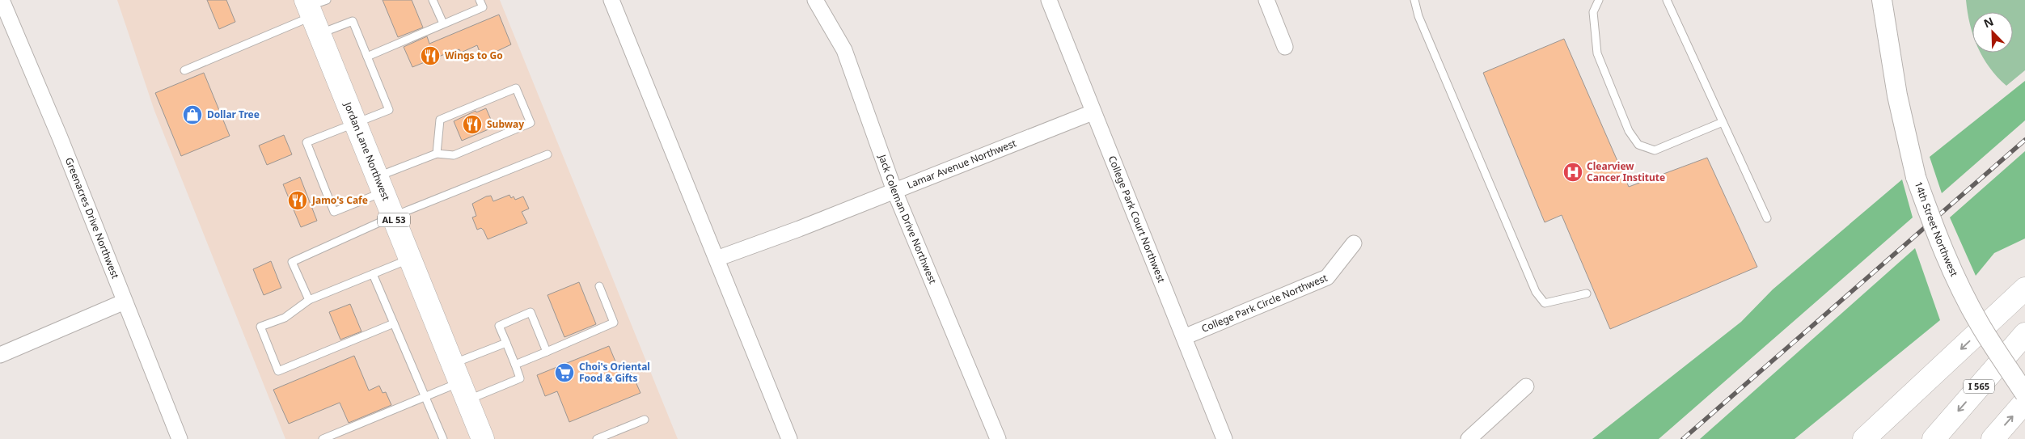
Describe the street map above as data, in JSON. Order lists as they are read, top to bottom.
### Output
{
  "streets": {
    "main road": ["Jordan Lane Northwest", "AL 53", "I 565"],
    "street": [
      "Lamar Avenue Northwest",
      "Greenacres Drive Northwest",
      "Jack Coleman Drive Northwest",
      "College Park Court Northwest",
      "14th Street Northwest",
      "College Park Circle Northwest"
    ]
  },
  "crossings": [
    ["Lamar Avenue Northwest", "Jack Coleman Drive Northwest"],
    ["Lamar Avenue Northwest", "College Park Court Northwest"],
    ["College Park Court Northwest", "College Park Circle Northwest"]
  ],
  "places": {
    "restaurant": ["Wings to Go", "Subway", "Jamo's Cafe"],
    "shop": ["Dollar Tree"],
    "hospital": ["Clearview Cancer Institute"],
    "supermarket": ["Choi's Oriental Food & Gifts"]
  },
  "north": "top left"
}
